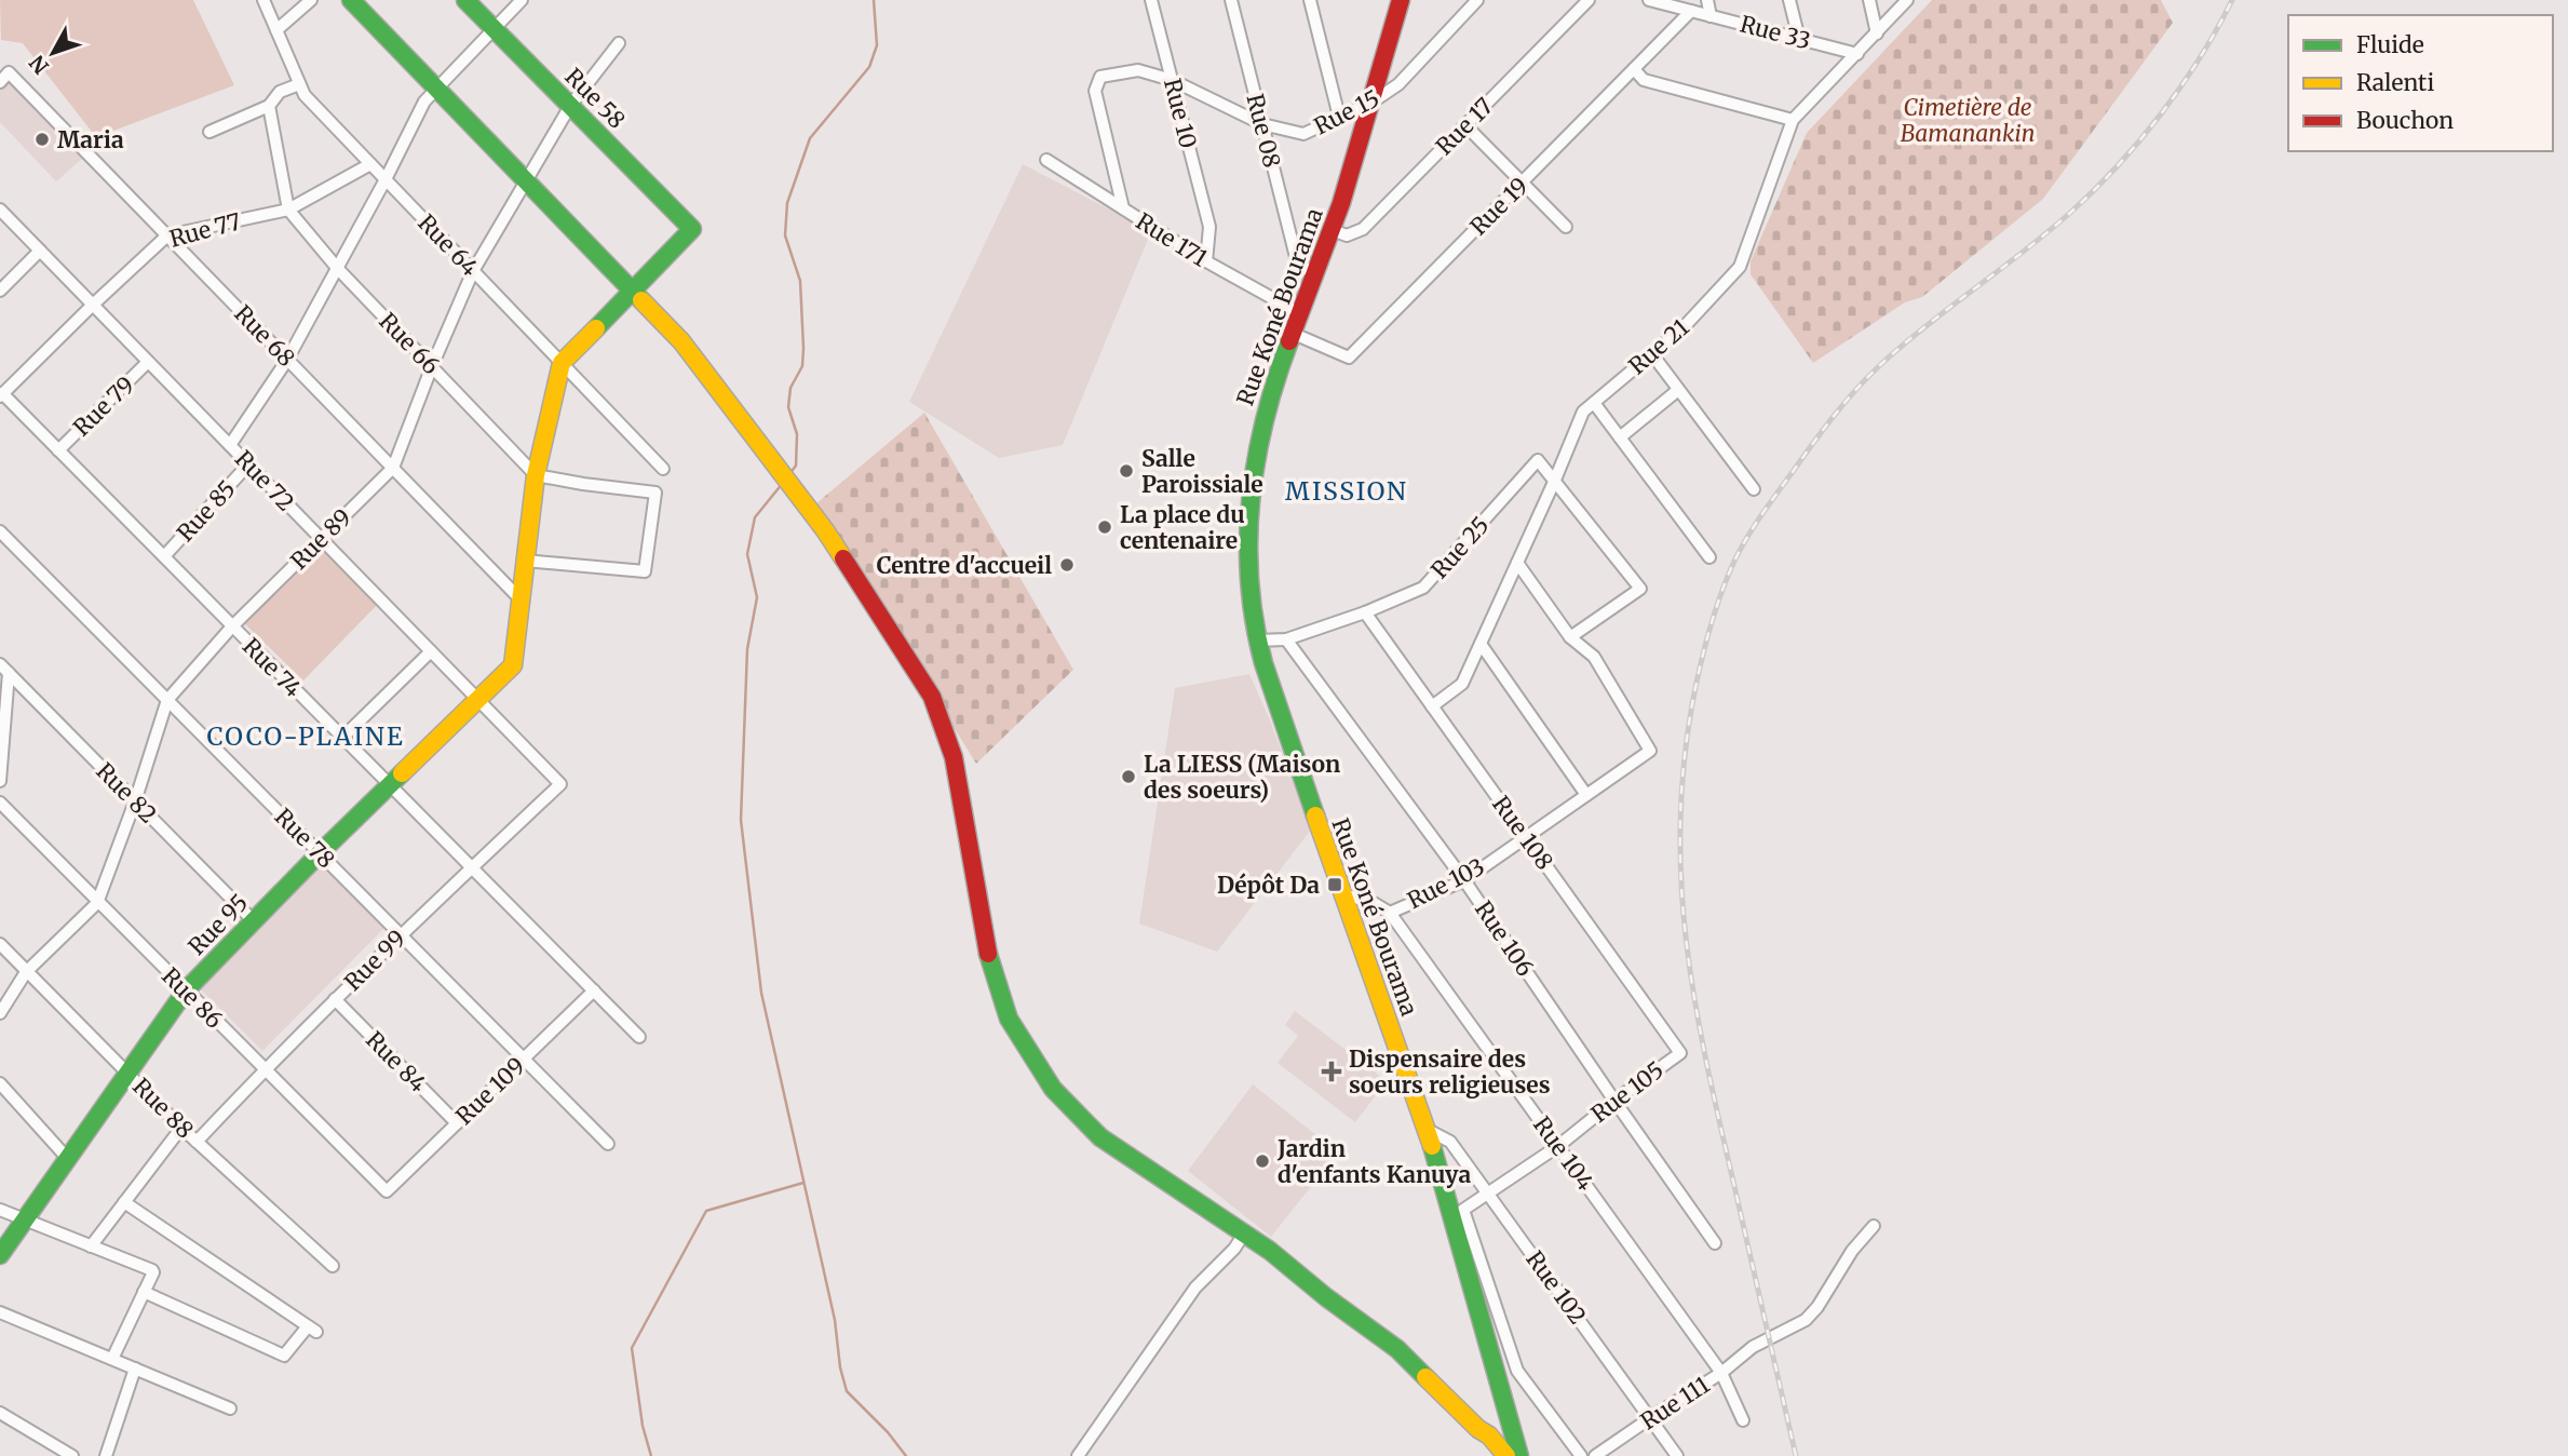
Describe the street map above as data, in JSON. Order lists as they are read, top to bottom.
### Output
{
  "streets": {
    "main road": ["Rue 58", "Rue Koné Bourama", "Rue 95"],
    "street": [
      "Rue 33",
      "Rue 15",
      "Rue 10",
      "Rue 17",
      "Rue 08",
      "Rue 19",
      "Rue 77",
      "Rue 171",
      "Rue 64",
      "Rue 68",
      "Rue 66",
      "Rue 21",
      "Rue 79",
      "Rue 72",
      "Rue 85",
      "Rue 89",
      "Rue 25",
      "Rue 74",
      "Rue 82",
      "Rue 108",
      "Rue 78",
      "Rue 103",
      "Rue 106",
      "Rue 99",
      "Rue 86",
      "Rue 84",
      "Rue 109",
      "Rue 105",
      "Rue 88",
      "Rue 104",
      "Rue 102",
      "Rue 111"
    ]
  },
  "crossings": [
    ["Rue 33", "Rue 19"],
    ["Rue 33", "Rue 21"],
    ["Rue 58", "Rue 89"],
    ["Rue 15", "Rue 10"],
    ["Rue 15", "Rue 08"],
    ["Rue 15", "Rue 171"],
    ["Rue 15", "Rue Koné Bourama"],
    ["Rue 10", "Rue 171"],
    ["Rue 17", "Rue Koné Bourama"],
    ["Rue 08", "Rue Koné Bourama"],
    ["Rue 19", "Rue Koné Bourama"],
    ["Rue 77", "Rue 64"],
    ["Rue 77", "Rue 68"],
    ["Rue 77", "Rue 66"],
    ["Rue 77", "Rue 72"],
    ["Rue 77", "Rue 74"],
    ["Rue 171", "Rue Koné Bourama"],
    ["Rue 64", "Rue 89"],
    ["Rue Koné Bourama", "Rue 25"],
    ["Rue Koné Bourama", "Rue 104"],
    ["Rue Koné Bourama", "Rue 102"],
    ["Rue 68", "Rue 89"],
    ["Rue 68", "Rue 95"],
    ["Rue 66", "Rue 89"],
    ["Rue 21", "Rue 25"],
    ["Rue 21", "Rue 108"],
    ["Rue 79", "Rue 72"],
    ["Rue 79", "Rue 74"],
    ["Rue 72", "Rue 85"],
    ["Rue 72", "Rue 89"],
    ["Rue 72", "Rue 95"],
    ["Rue 72", "Rue 99"],
    ["Rue 85", "Rue 74"],
    ["Rue 89", "Rue 74"],
    ["Rue 89", "Rue 82"],
    ["Rue 89", "Rue 78"],
    ["Rue 89", "Rue 86"],
    ["Rue 89", "Rue 88"],
    ["Rue 25", "Rue 108"],
    ["Rue 25", "Rue 106"],
    ["Rue 74", "Rue 95"],
    ["Rue 74", "Rue 99"],
    ["Rue 74", "Rue 109"],
    ["Rue 82", "Rue 95"],
    ["Rue 108", "Rue 103"],
    ["Rue 108", "Rue 105"],
    ["Rue 78", "Rue 95"],
    ["Rue 78", "Rue 99"],
    ["Rue 78", "Rue 109"],
    ["Rue 103", "Rue 106"],
    ["Rue 103", "Rue 104"],
    ["Rue 95", "Rue 86"],
    ["Rue 95", "Rue 88"],
    ["Rue 106", "Rue 105"],
    ["Rue 99", "Rue 86"],
    ["Rue 99", "Rue 84"],
    ["Rue 99", "Rue 88"],
    ["Rue 86", "Rue 109"],
    ["Rue 84", "Rue 109"],
    ["Rue 105", "Rue 104"],
    ["Rue 105", "Rue 102"],
    ["Rue 104", "Rue 111"],
    ["Rue 102", "Rue 111"]
  ],
  "districts": ["MISSION", "COCO-PLAINE"],
  "parks": ["Cimetière de Bamanankin"],
  "places": {
    "other": [
      "Maria",
      "Salle Paroissiale",
      "La place du centenaire",
      "Centre d'accueil",
      "La LIESS (Maison des soeurs)",
      "Jardin d'enfants Kanuya"
    ],
    "transit": ["Dépôt Da"],
    "health": ["Dispensaire des soeurs religieuses"]
  },
  "legend": ["Fluide", "Ralenti", "Bouchon"],
  "north": "bottom left"
}
